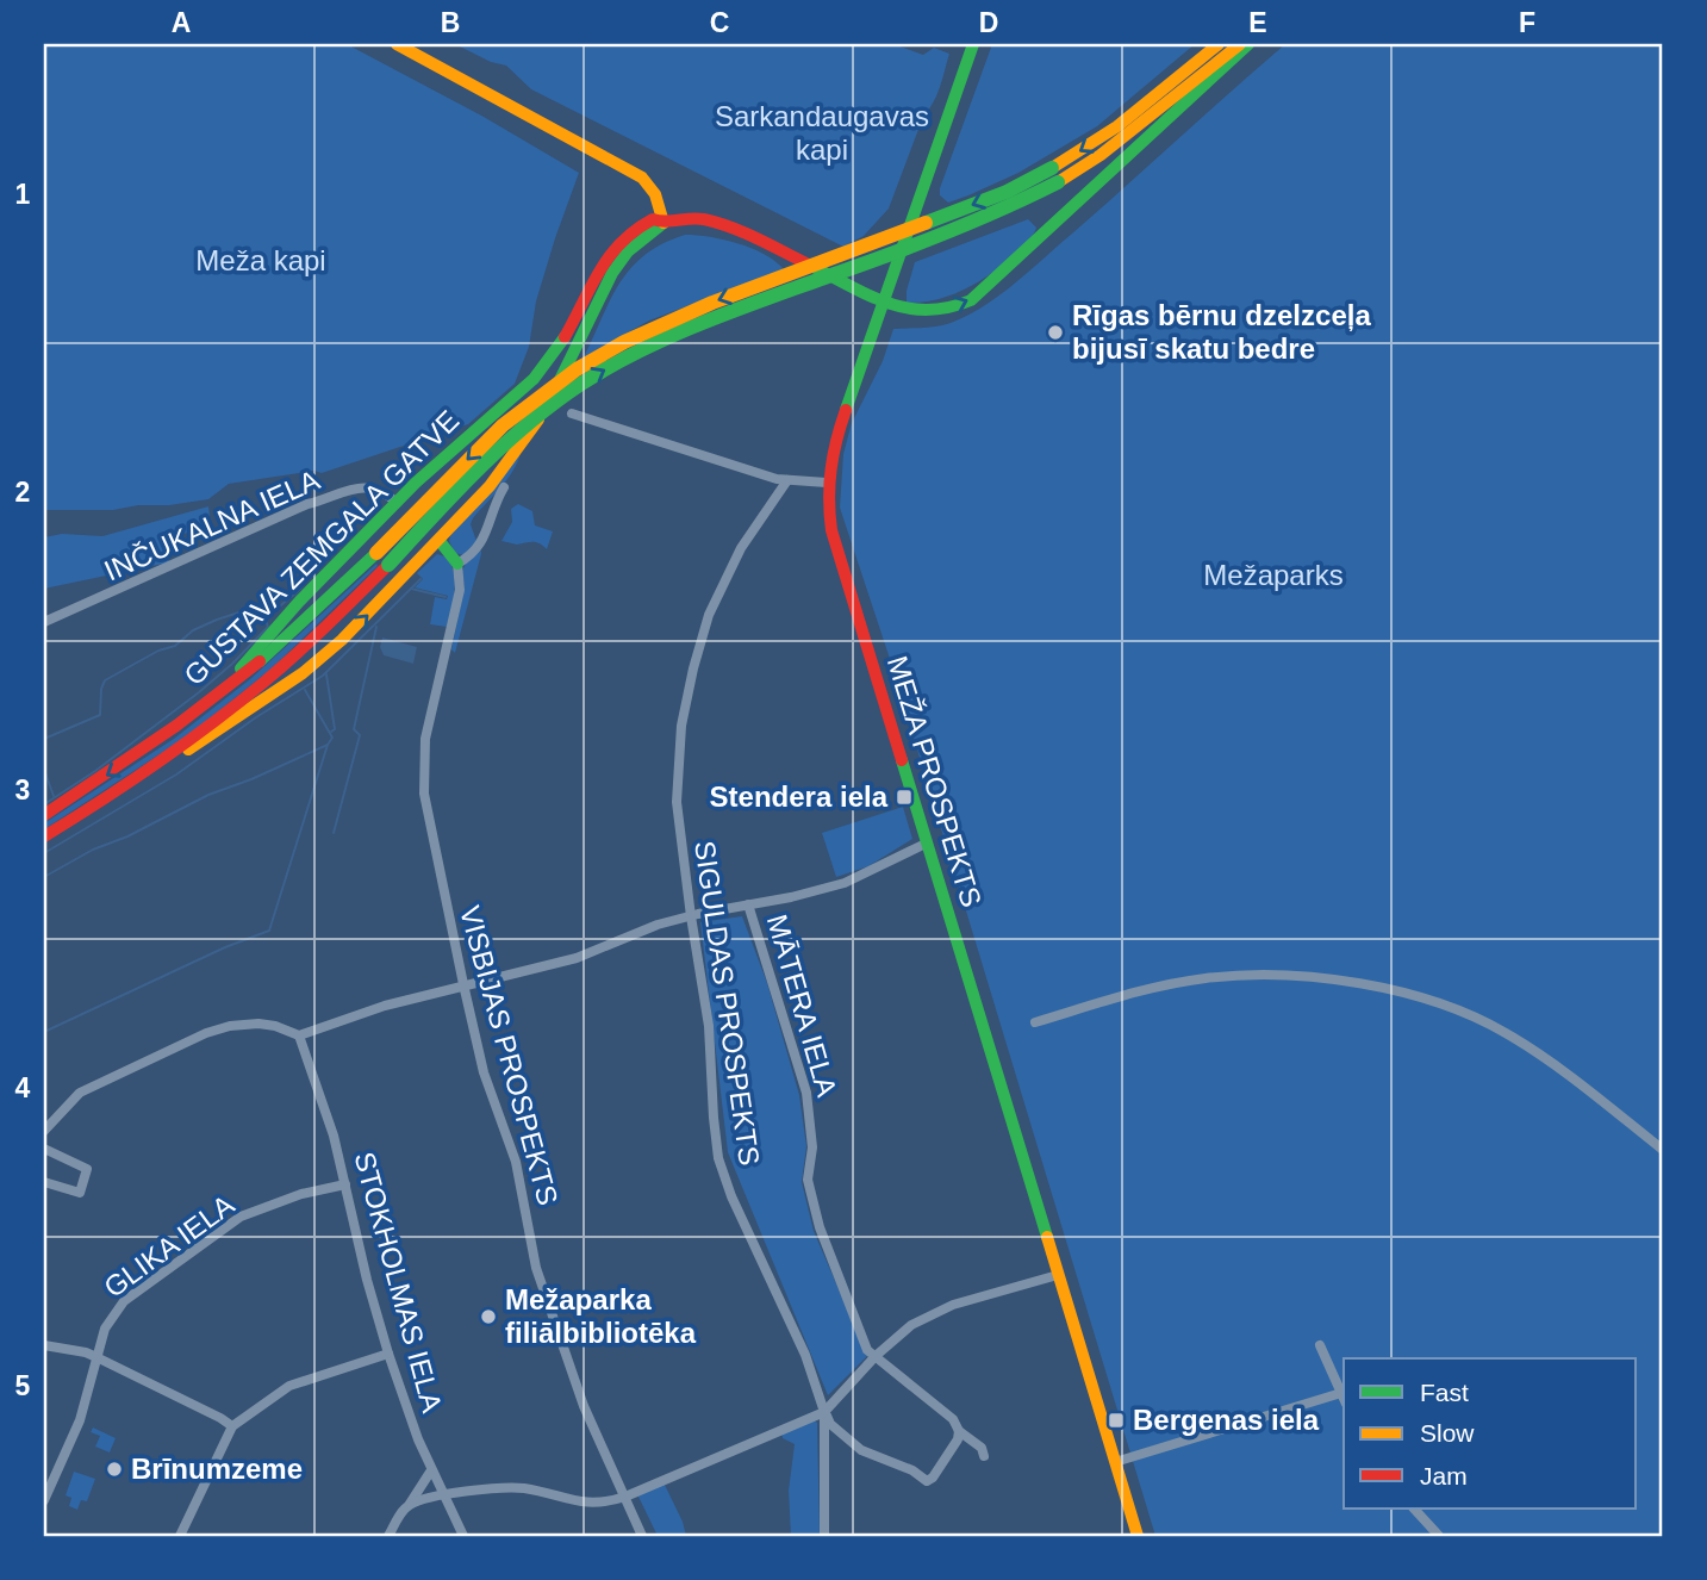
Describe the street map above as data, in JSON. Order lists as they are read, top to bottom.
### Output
{
  "streets": {
    "street": [
      "INČUKALNA IELA",
      "GUSTAVA ZEMGALA GATVE",
      "MEŽA PROSPEKTS",
      "SIGULDAS PROSPEKTS",
      "MĀTERA IELA",
      "VISBIJAS PROSPEKTS",
      "GLIKA IELA",
      "STOKHOLMAS IELA"
    ]
  },
  "crossings": [
    ["INČUKALNA IELA", "GUSTAVA ZEMGALA GATVE"],
    ["GLIKA IELA", "STOKHOLMAS IELA"]
  ],
  "parks": ["Sarkandaugavas kapi", "Meža kapi", "Mežaparks"],
  "places": {
    "other": ["Rīgas bērnu dzelzceļa bijusī skatu bedre", "Mežaparka filiālbibliotēka", "Brīnumzeme"],
    "transit": ["Stendera iela", "Bergenas iela"]
  },
  "legend": ["Fast", "Slow", "Jam"],
  "grid": {
    "columns": [
      "A",
      "B",
      "C",
      "D",
      "E",
      "F"
    ],
    "rows": [
      "1",
      "2",
      "3",
      "4",
      "5"
    ]
  }
}
